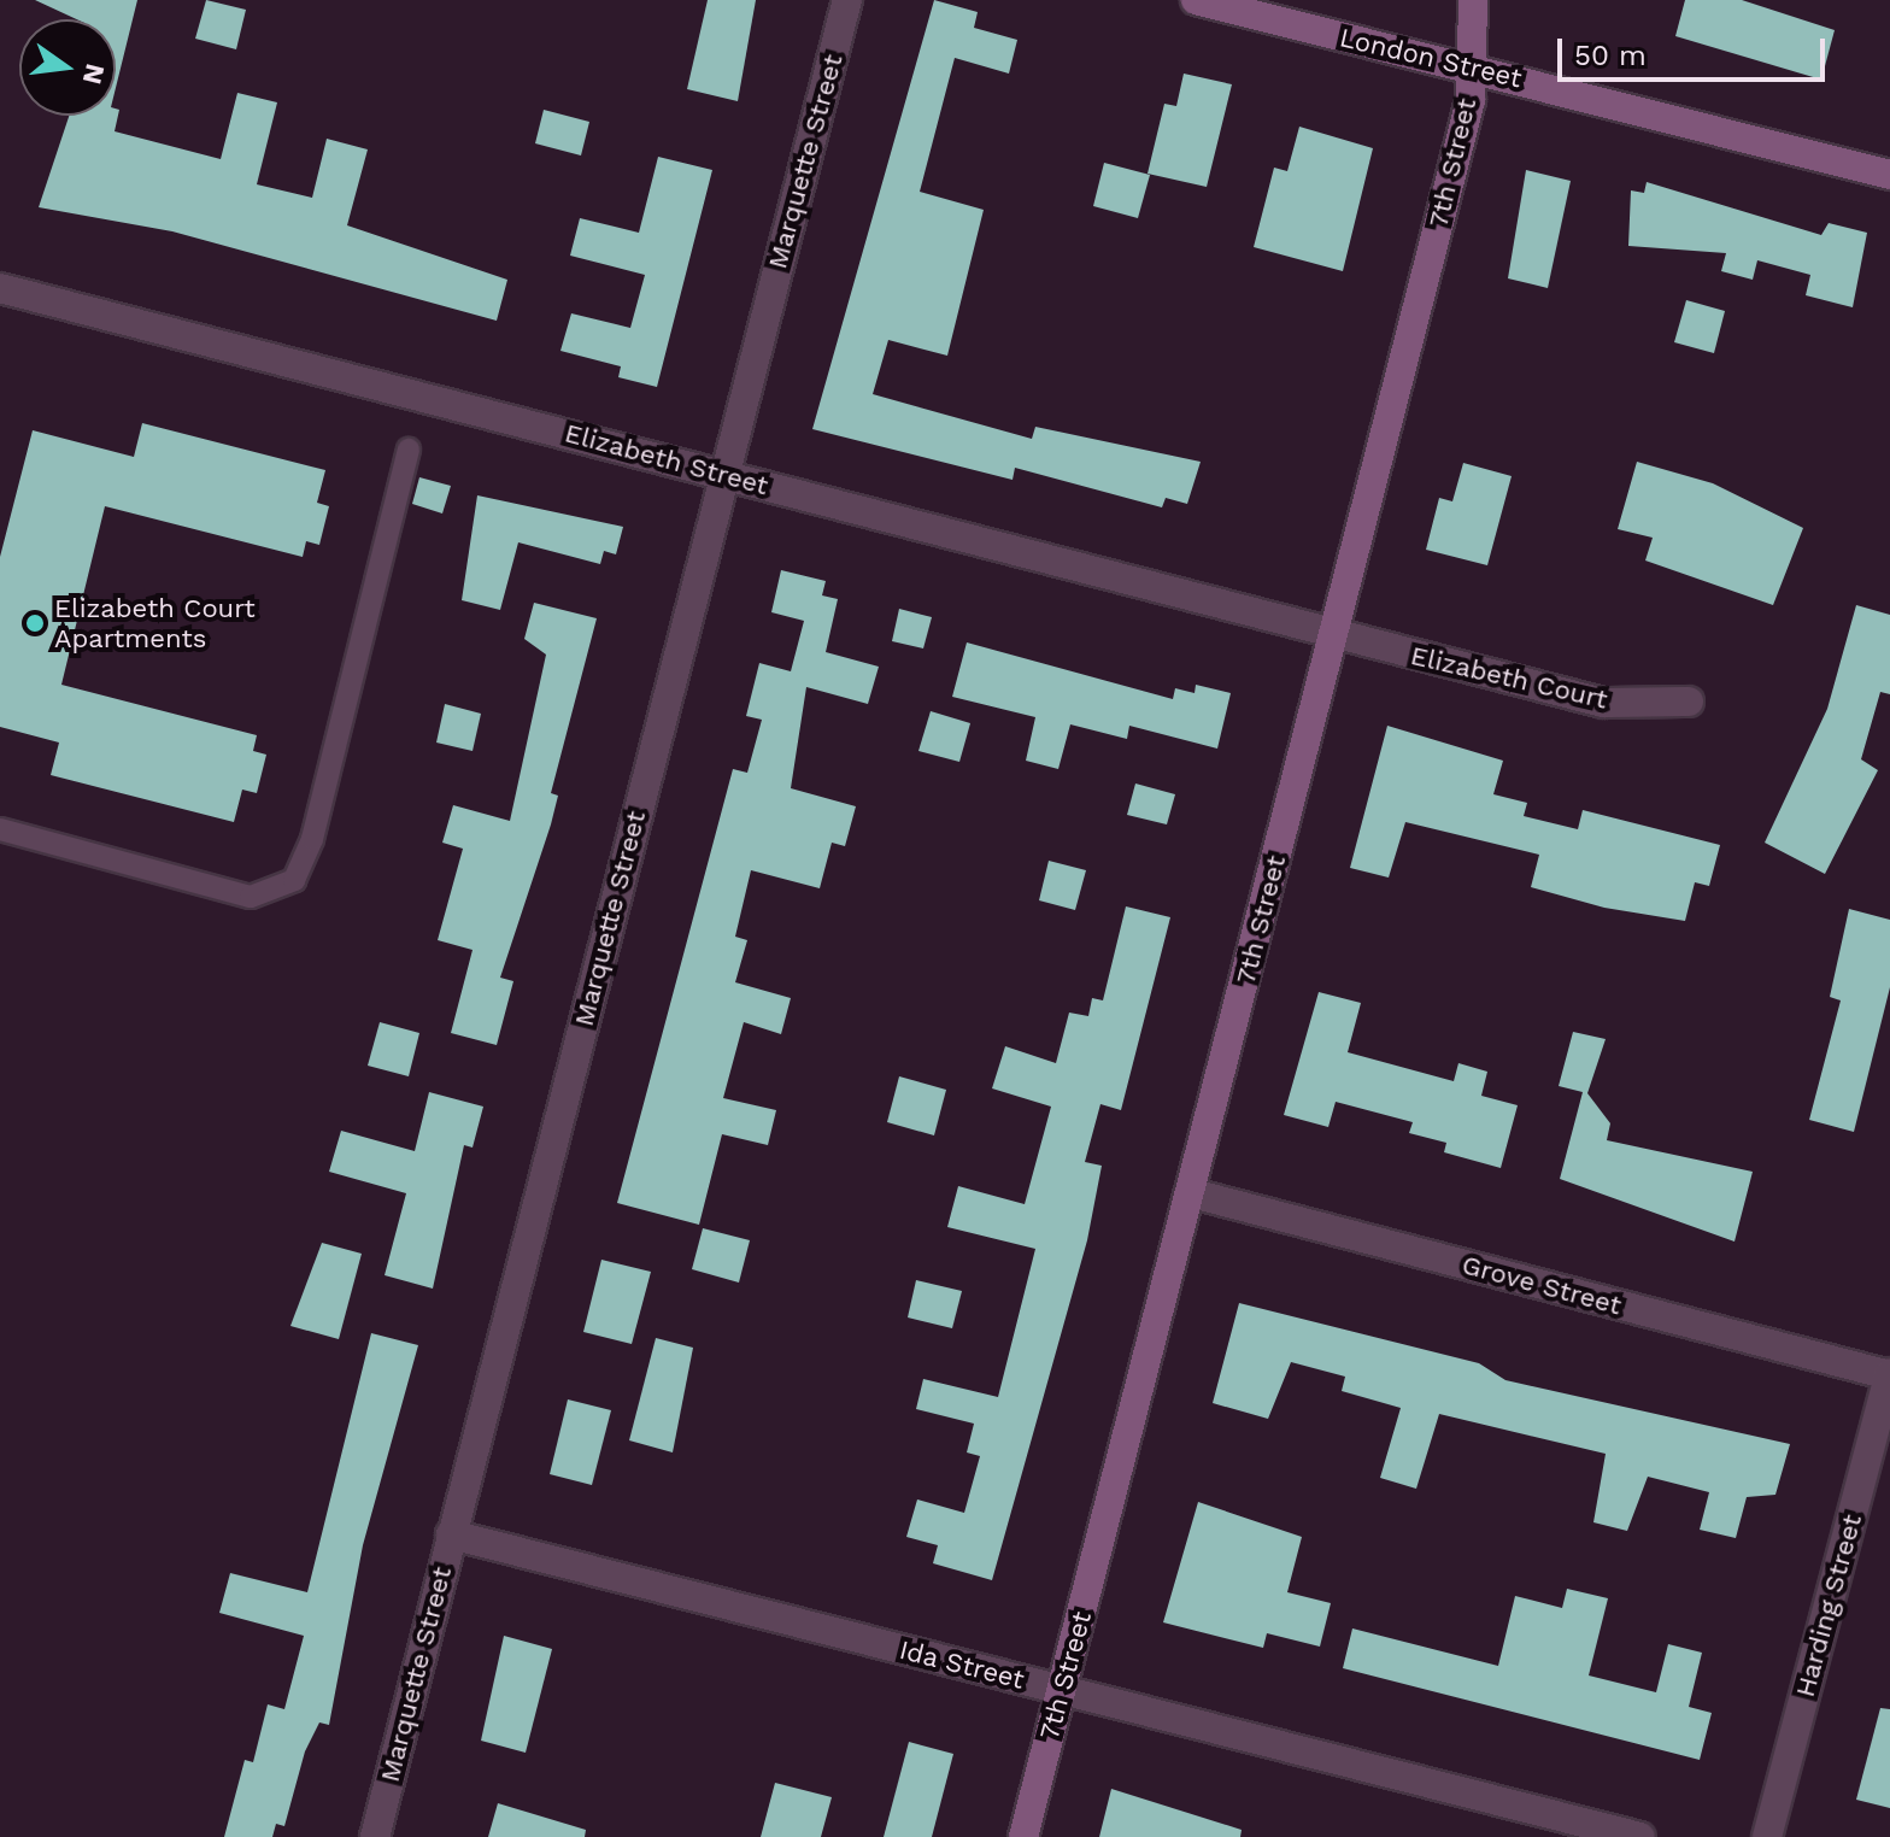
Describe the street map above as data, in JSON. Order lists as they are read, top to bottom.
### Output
{
  "streets": {
    "street": [
      "London Street",
      "Marquette Street",
      "7th Street",
      "Elizabeth Street",
      "Elizabeth Court",
      "Grove Street",
      "Harding Street",
      "Ida Street"
    ]
  },
  "crossings": [
    ["London Street", "7th Street"],
    ["Marquette Street", "Elizabeth Street"],
    ["Marquette Street", "Ida Street"],
    ["7th Street", "Elizabeth Street"],
    ["7th Street", "Elizabeth Court"],
    ["7th Street", "Grove Street"],
    ["7th Street", "Ida Street"],
    ["Elizabeth Street", "Elizabeth Court"],
    ["Grove Street", "Harding Street"]
  ],
  "places": ["Elizabeth Court Apartments"],
  "scale_bar": "50 m",
  "north": "right"
}
